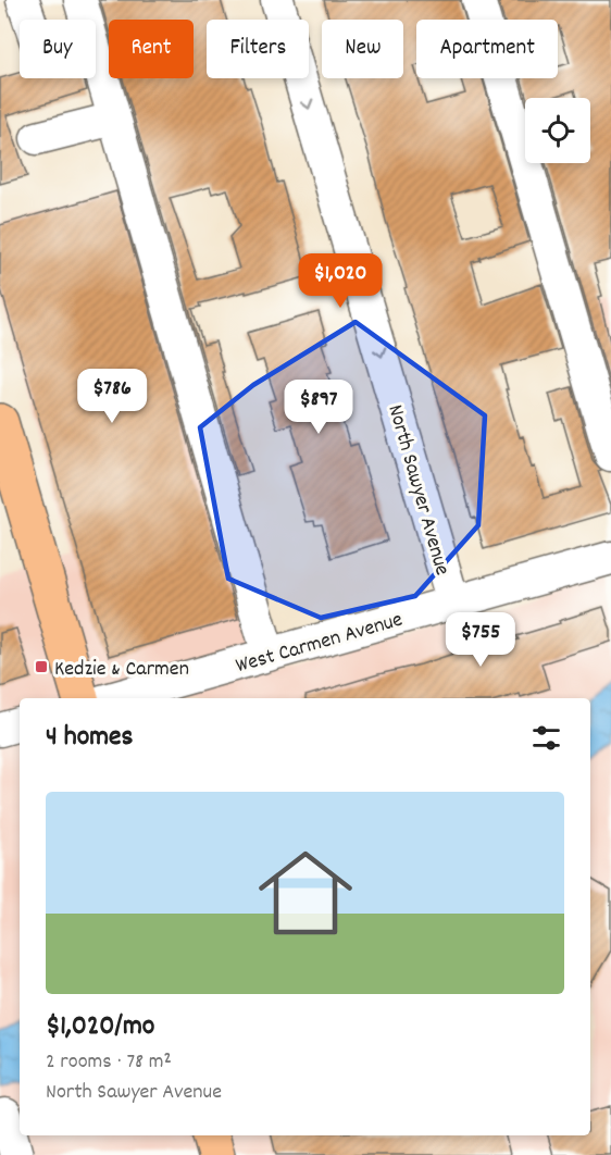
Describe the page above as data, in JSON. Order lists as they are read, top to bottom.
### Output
{
  "streets": {
    "street": ["North Sawyer Avenue", "West Carmen Avenue"]
  },
  "crossings": [
    ["North Sawyer Avenue", "West Carmen Avenue"]
  ],
  "places": {
    "transit": ["Kedzie & Carmen"]
  },
  "page": {
    "chip": [
      "Buy",
      "Rent",
      "Filters",
      "New",
      "Apartment"
    ],
    "price": [
      "$1,020",
      "$786",
      "$897",
      "$755"
    ],
    "heading": "4 homes",
    "list": [
      {
        "name": "$1,020/mo",
        "note": "2 rooms · 78 m² · North Sawyer Avenue"
      }
    ]
  }
}
